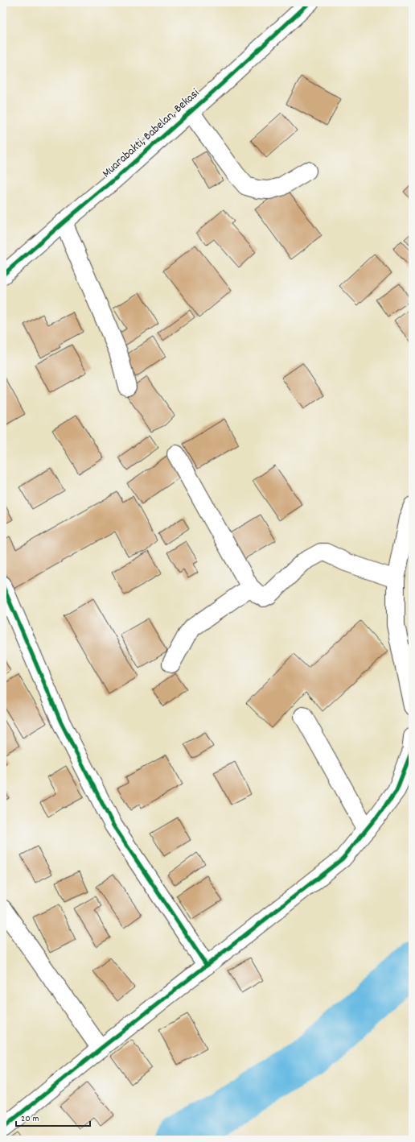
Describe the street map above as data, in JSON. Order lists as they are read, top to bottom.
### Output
{
  "streets": {
    "street": ["Muarabakti, Babelan, Bekasi"]
  },
  "scale_bar": "20 m"
}
